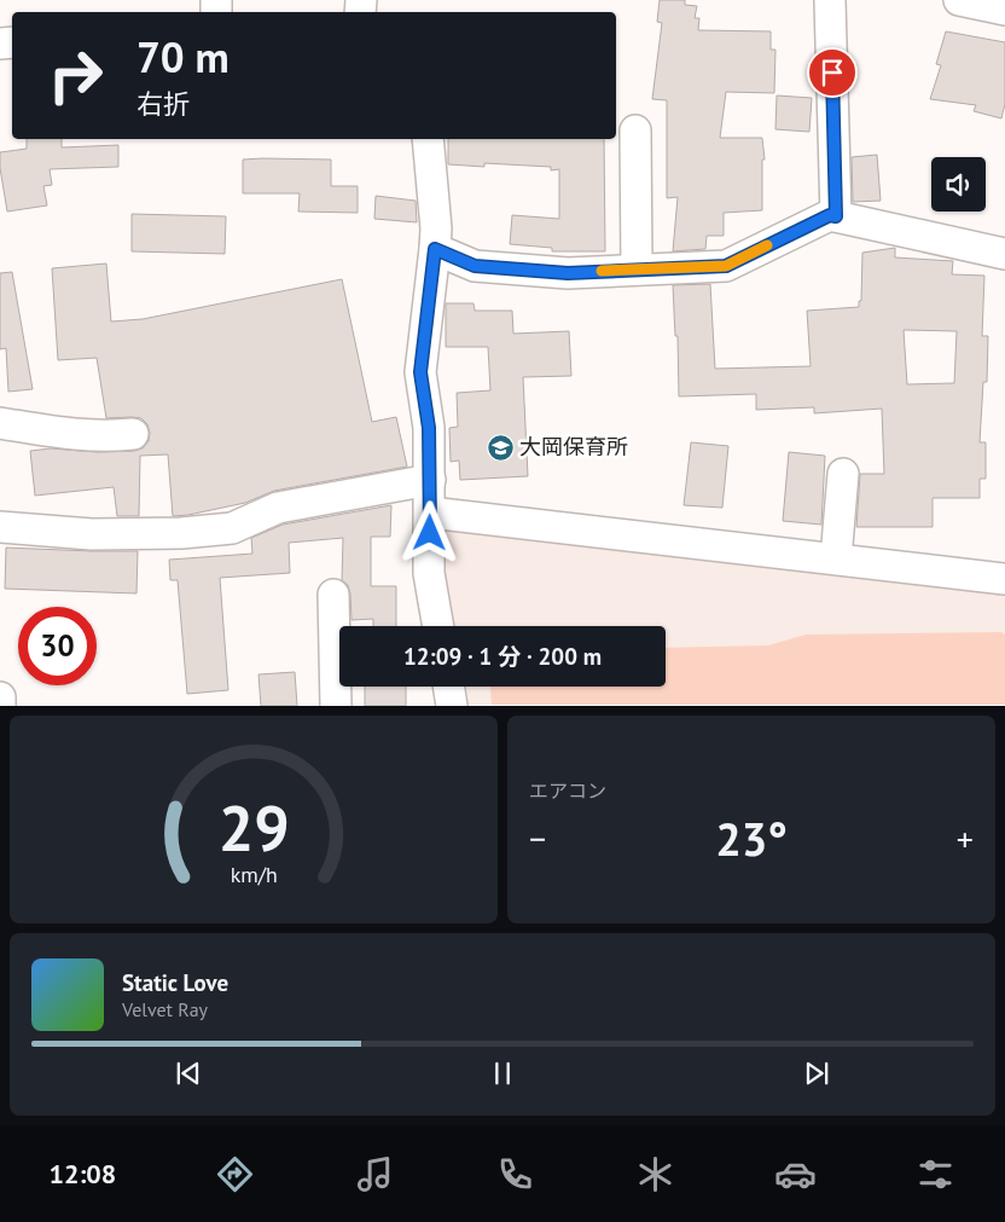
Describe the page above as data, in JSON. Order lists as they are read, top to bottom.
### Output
{
  "places": {
    "school or university": ["大岡保育所"]
  },
  "page": {
    "turn": ["70 m", "右折"],
    "limit": "30",
    "trip": "12:09 · 1 分 · 200 m",
    "tile": "エアコン",
    "heat": ["−", "23°", "+"],
    "song": ["Static Love", "Velvet Ray"],
    "tabs": "12:08",
    "gauge": ["29", "km/h"]
  }
}
